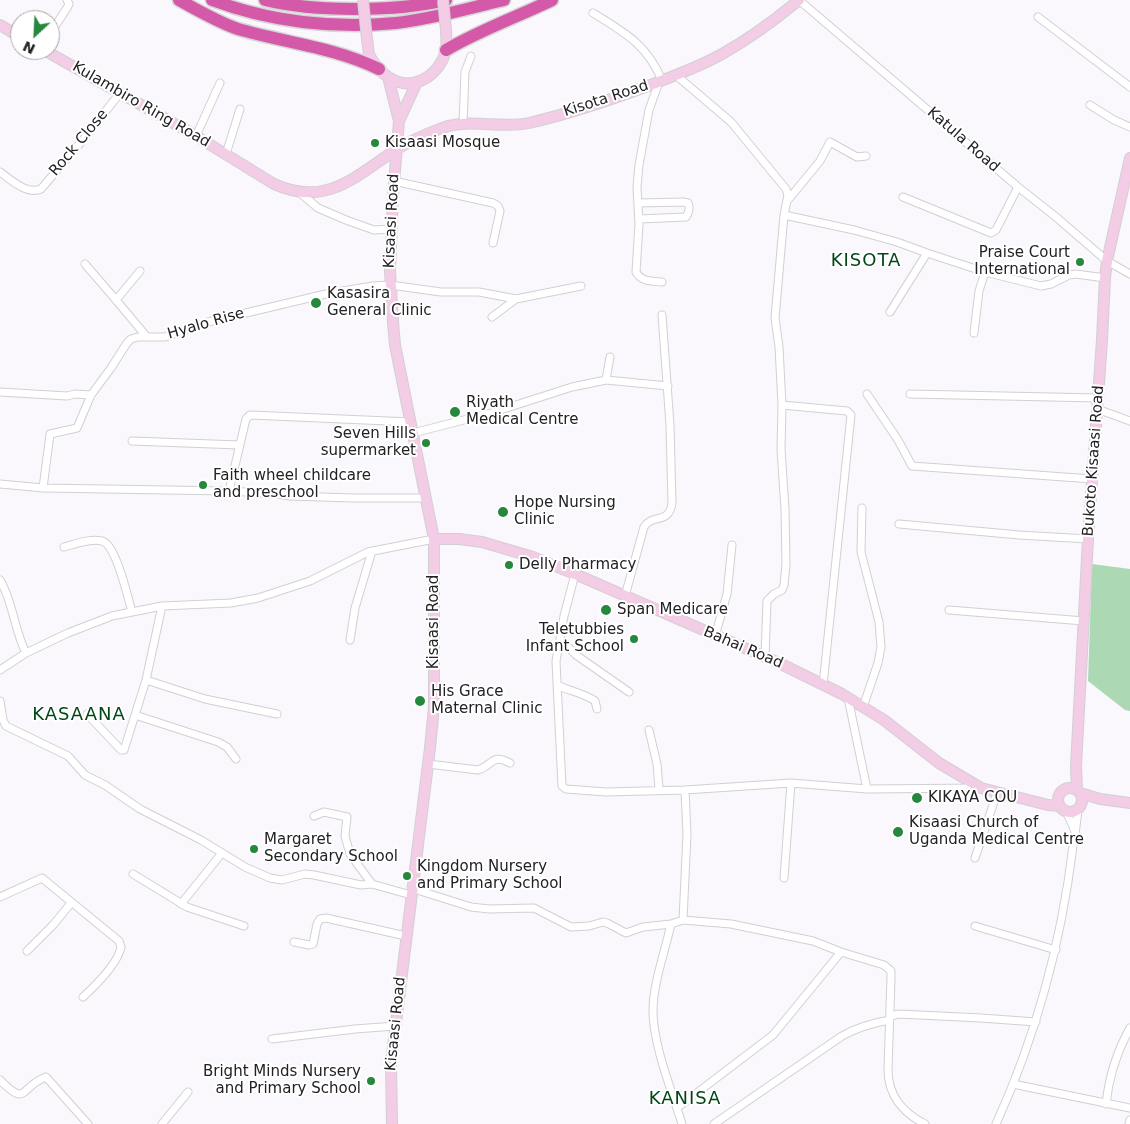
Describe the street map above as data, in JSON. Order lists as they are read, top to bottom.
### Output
{
  "streets": {
    "main road": [
      "Kisota Road",
      "Kulambiro Ring Road",
      "Kisaasi Road",
      "Bukoto Kisaasi Road",
      "Bahai Road"
    ],
    "street": ["Katula Road", "Rock Close", "Hyalo Rise"]
  },
  "crossings": [
    ["Kisota Road", "Kulambiro Ring Road"],
    ["Kisota Road", "Katula Road"],
    ["Kisota Road", "Kisaasi Road"],
    ["Kulambiro Ring Road", "Rock Close"],
    ["Katula Road", "Bukoto Kisaasi Road"],
    ["Kisaasi Road", "Hyalo Rise"],
    ["Kisaasi Road", "Bahai Road"],
    ["Bukoto Kisaasi Road", "Bahai Road"]
  ],
  "districts": ["KISOTA", "KASAANA", "KANISA"],
  "places": [
    "Kisaasi Mosque",
    "Praise Court International",
    "Kasasira General Clinic",
    "Riyath Medical Centre",
    "Seven Hills supermarket",
    "Faith wheel childcare and preschool",
    "Hope Nursing Clinic",
    "Delly Pharmacy",
    "Span Medicare",
    "Teletubbies Infant School",
    "His Grace Maternal Clinic",
    "KIKAYA COU",
    "Kisaasi Church of Uganda Medical Centre",
    "Margaret Secondary School",
    "Kingdom Nursery and Primary School",
    "Bright Minds Nursery and Primary School"
  ],
  "north": "bottom left"
}
